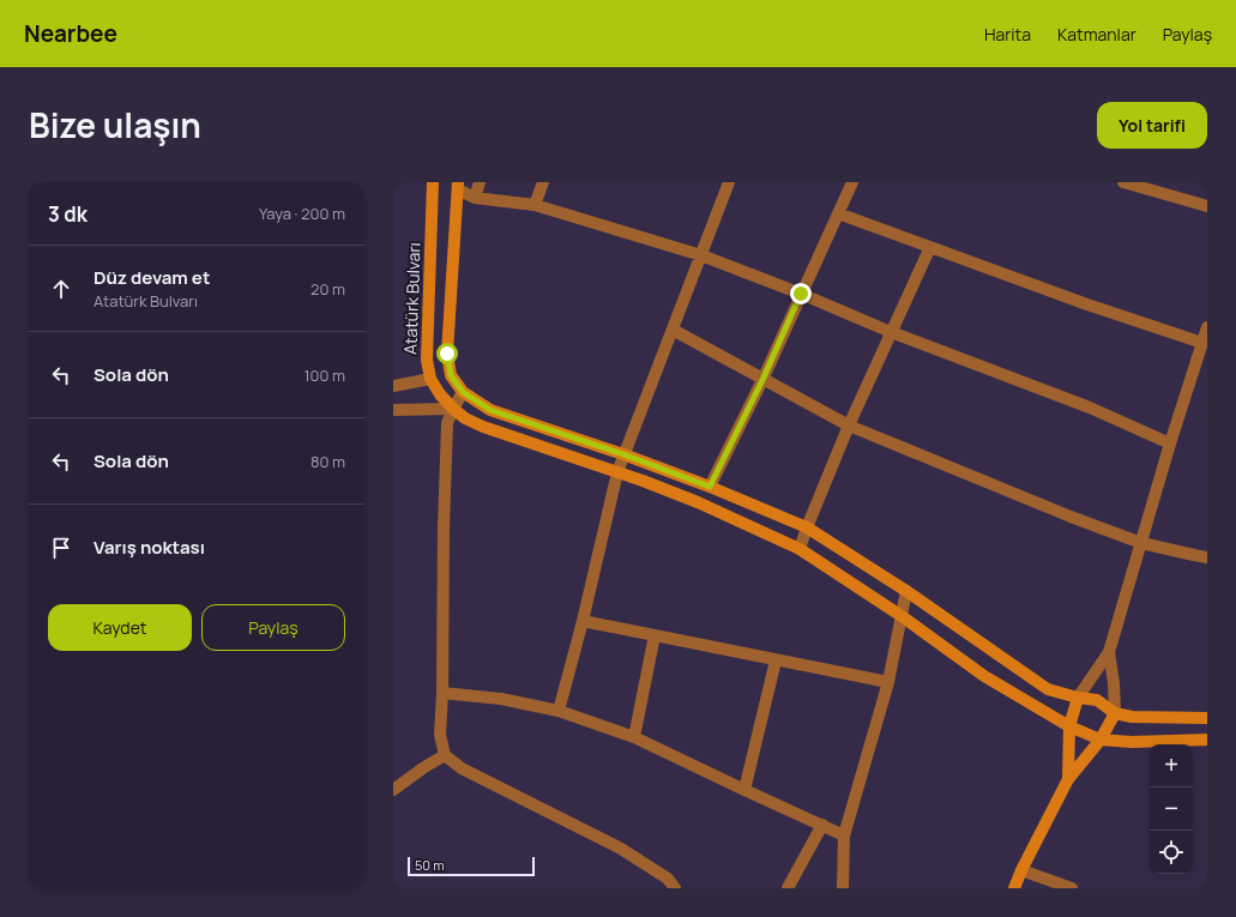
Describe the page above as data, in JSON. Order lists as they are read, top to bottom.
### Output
{
  "streets": {
    "main road": ["Atatürk Bulvarı"]
  },
  "scale_bar": "50 m",
  "page": {
    "header": "Nearbee",
    "nav": ["Harita", "Katmanlar", "Paylaş"],
    "title": "Bize ulaşın",
    "buttons": [
      "Yol tarifi",
      ["Kaydet", "Paylaş"]
    ],
    "heading": ["3 dk", "Yaya · 200 m"],
    "list": [
      ["Düz devam et", "Atatürk Bulvarı", "20 m"],
      ["Sola dön", "100 m"],
      ["Sola dön", "80 m"],
      "Varış noktası"
    ],
    "map_buttons": ["+", "−"],
    "scale": "50 m"
  }
}
